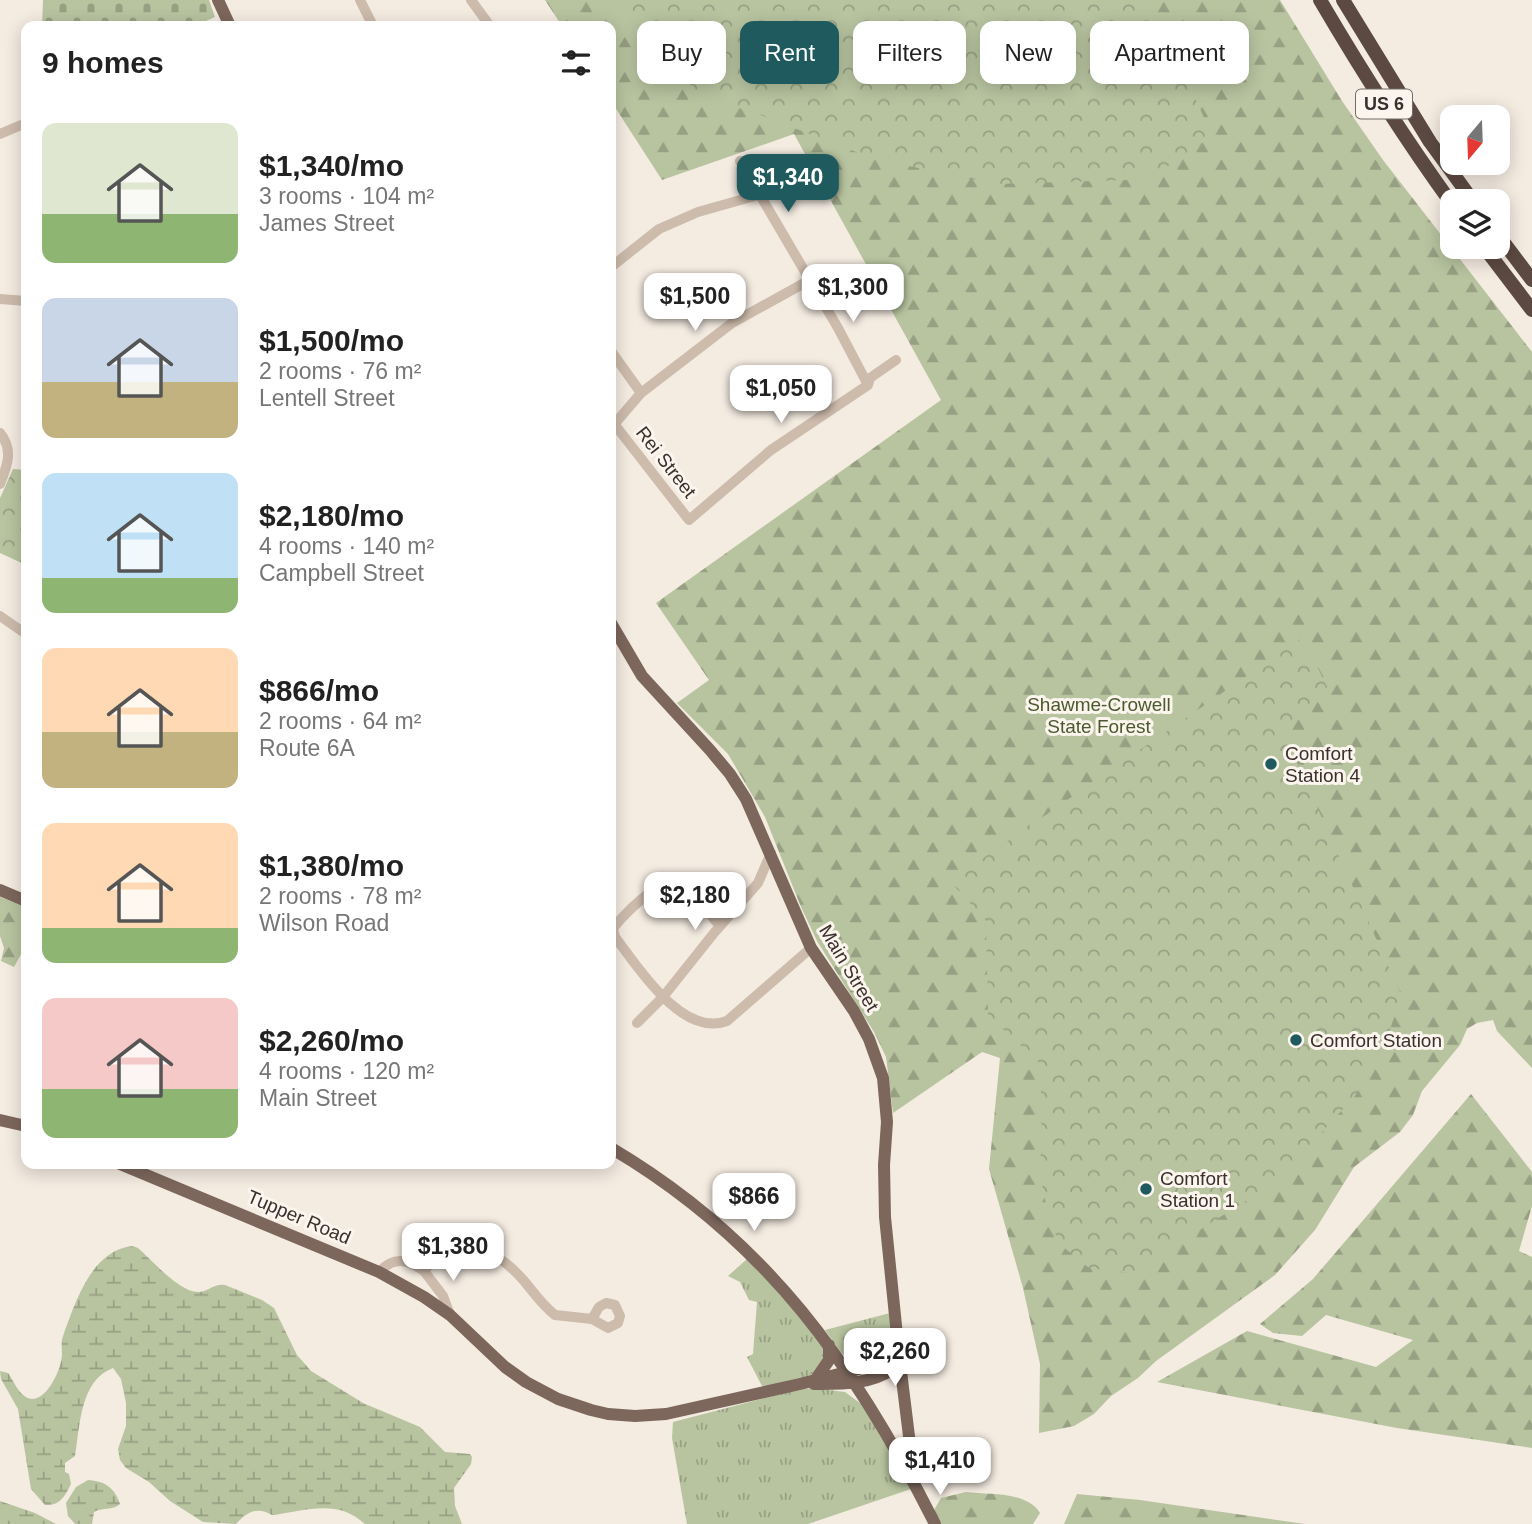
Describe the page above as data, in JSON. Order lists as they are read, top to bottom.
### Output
{
  "streets": {
    "highway": ["US 6"],
    "main road": ["Main Street", "Tupper Road"],
    "street": ["Rei Street"]
  },
  "parks": ["Shawme-Crowell State Forest"],
  "places": ["Comfort Station 4", "Comfort Station", "Comfort Station 1"],
  "north": "bottom",
  "page": {
    "chip": [
      "Buy",
      "Rent",
      "Filters",
      "New",
      "Apartment"
    ],
    "heading": "9 homes",
    "list": [
      {
        "name": "$1,340/mo",
        "note": "3 rooms · 104 m² · James Street"
      },
      {
        "name": "$1,500/mo",
        "note": "2 rooms · 76 m² · Lentell Street"
      },
      {
        "name": "$2,180/mo",
        "note": "4 rooms · 140 m² · Campbell Street"
      },
      {
        "name": "$866/mo",
        "note": "2 rooms · 64 m² · Route 6A"
      },
      {
        "name": "$1,380/mo",
        "note": "2 rooms · 78 m² · Wilson Road"
      },
      {
        "name": "$2,260/mo",
        "note": "4 rooms · 120 m² · Main Street"
      }
    ],
    "price": [
      "$1,340",
      "$1,300",
      "$1,500",
      "$1,050",
      "$2,180",
      "$866",
      "$1,380",
      "$2,260",
      "$1,410"
    ]
  }
}
